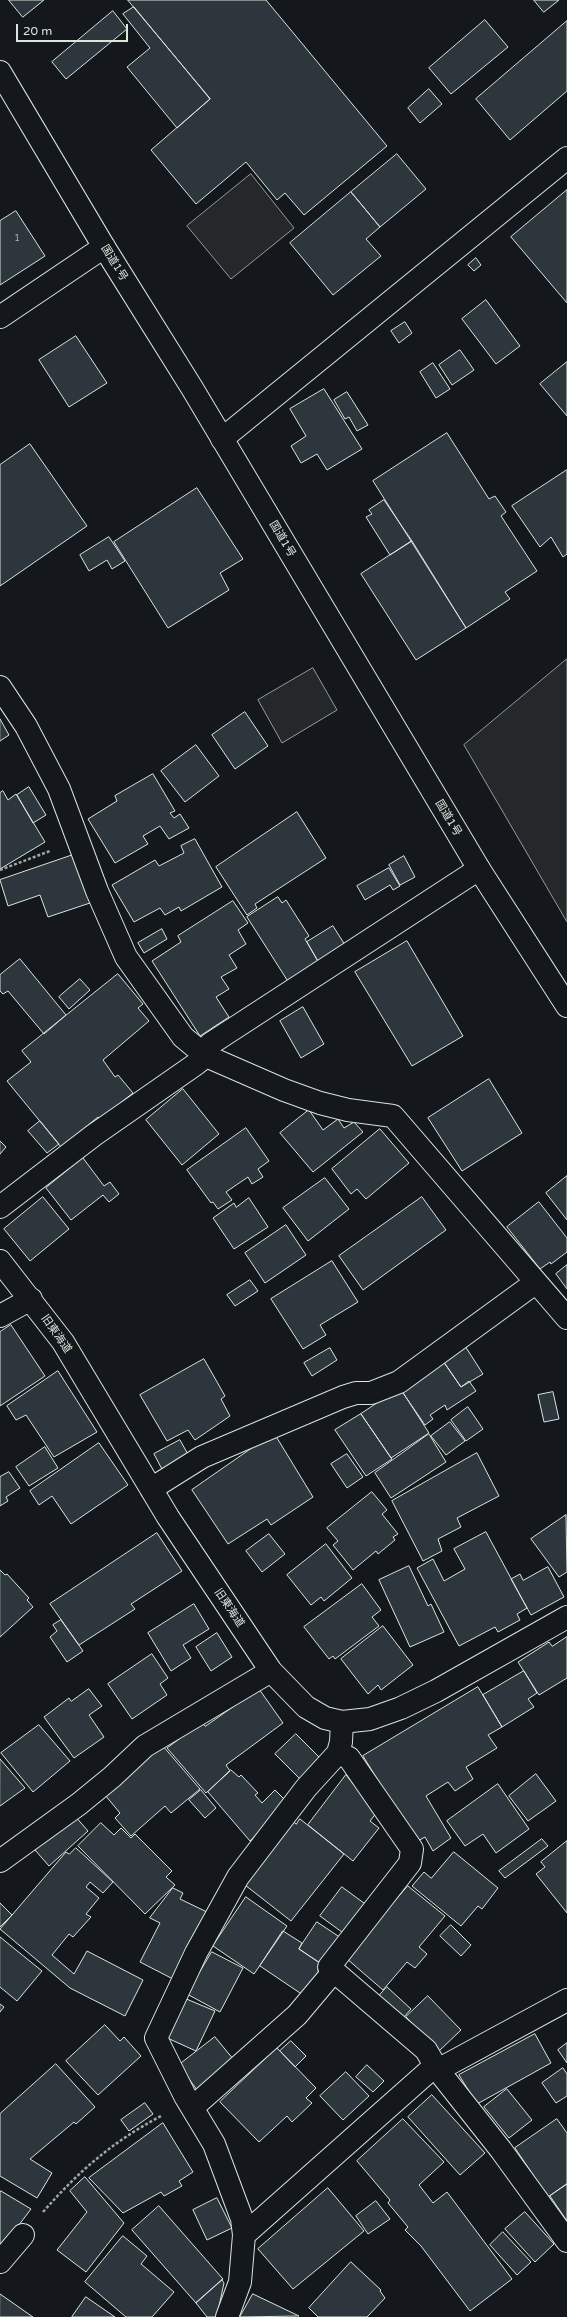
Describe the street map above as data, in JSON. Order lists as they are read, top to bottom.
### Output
{
  "streets": {
    "main road": ["国道1号", "旧東海道"]
  },
  "house_numbers": ["1"],
  "scale_bar": "20 m"
}
